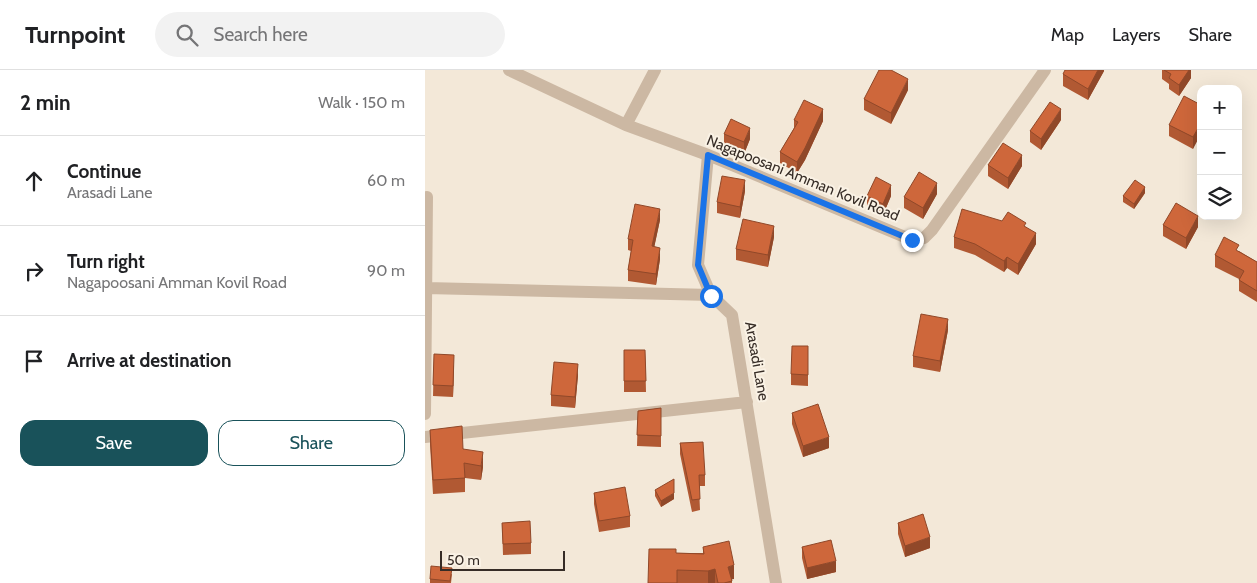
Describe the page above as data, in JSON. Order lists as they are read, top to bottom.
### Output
{
  "streets": {
    "street": ["Nagapoosani Amman Kovil Road", "Arasadi Lane"]
  },
  "crossings": [
    ["Nagapoosani Amman Kovil Road", "Arasadi Lane"]
  ],
  "scale_bar": "50 m",
  "page": {
    "header": "Turnpoint",
    "search": "Search here",
    "nav": ["Map", "Layers", "Share"],
    "heading": ["2 min", "Walk · 150 m"],
    "map_buttons": ["+", "−"],
    "list": [
      ["Continue", "Arasadi Lane", "60 m"],
      ["Turn right", "Nagapoosani Amman Kovil Road", "90 m"],
      "Arrive at destination"
    ],
    "buttons": ["Save", "Share"],
    "scale": "50 m"
  }
}
